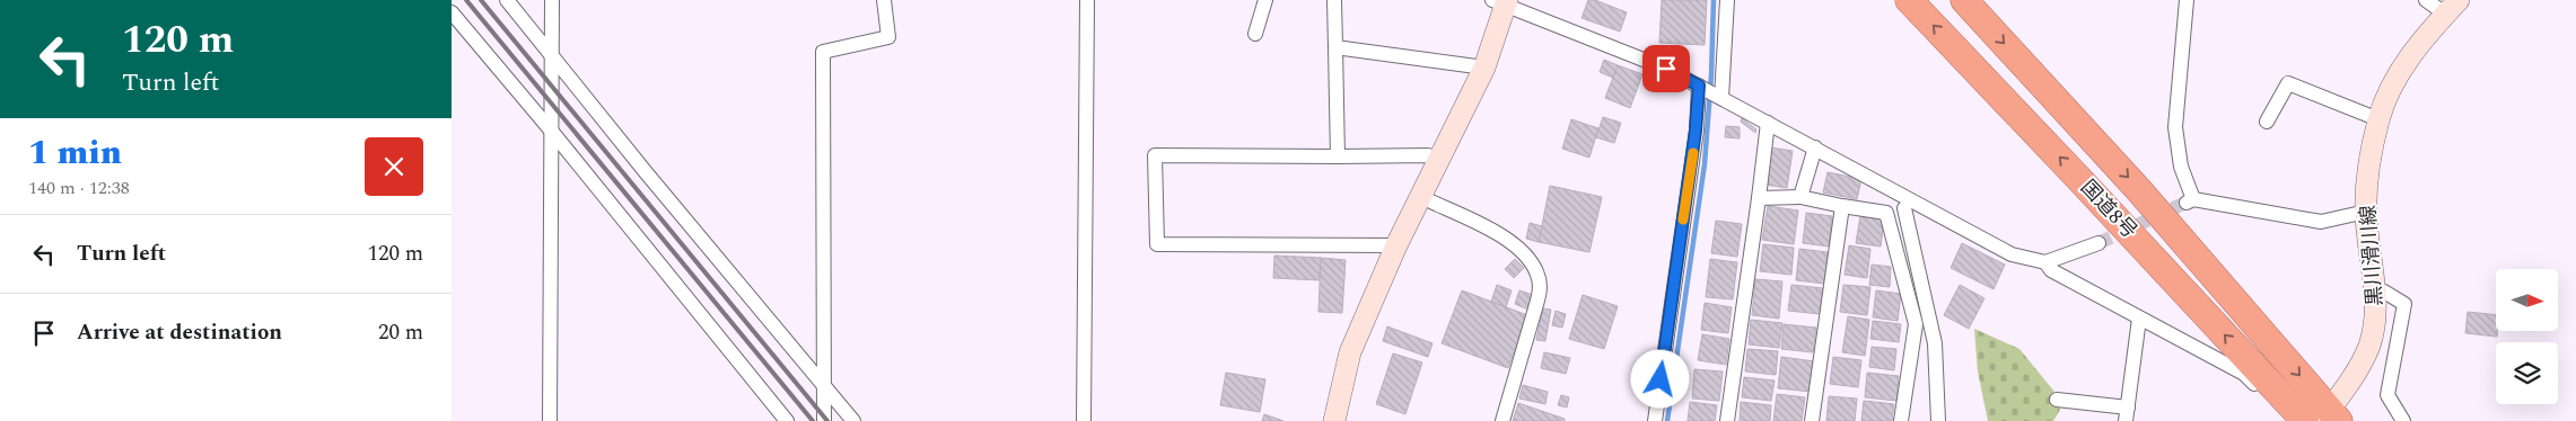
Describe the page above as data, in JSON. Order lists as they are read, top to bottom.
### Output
{
  "streets": {
    "highway": ["国道8号"],
    "street": ["黒川滑川線"]
  },
  "crossings": [
    ["国道8号", "黒川滑川線"]
  ],
  "north": "right",
  "page": {
    "turn": ["120 m", "Turn left"],
    "heading": ["1 min", "140 m · 12:38"],
    "list": [
      {
        "name": "Turn left",
        "value": "120 m"
      },
      {
        "name": "Arrive at destination",
        "value": "20 m"
      }
    ]
  }
}
